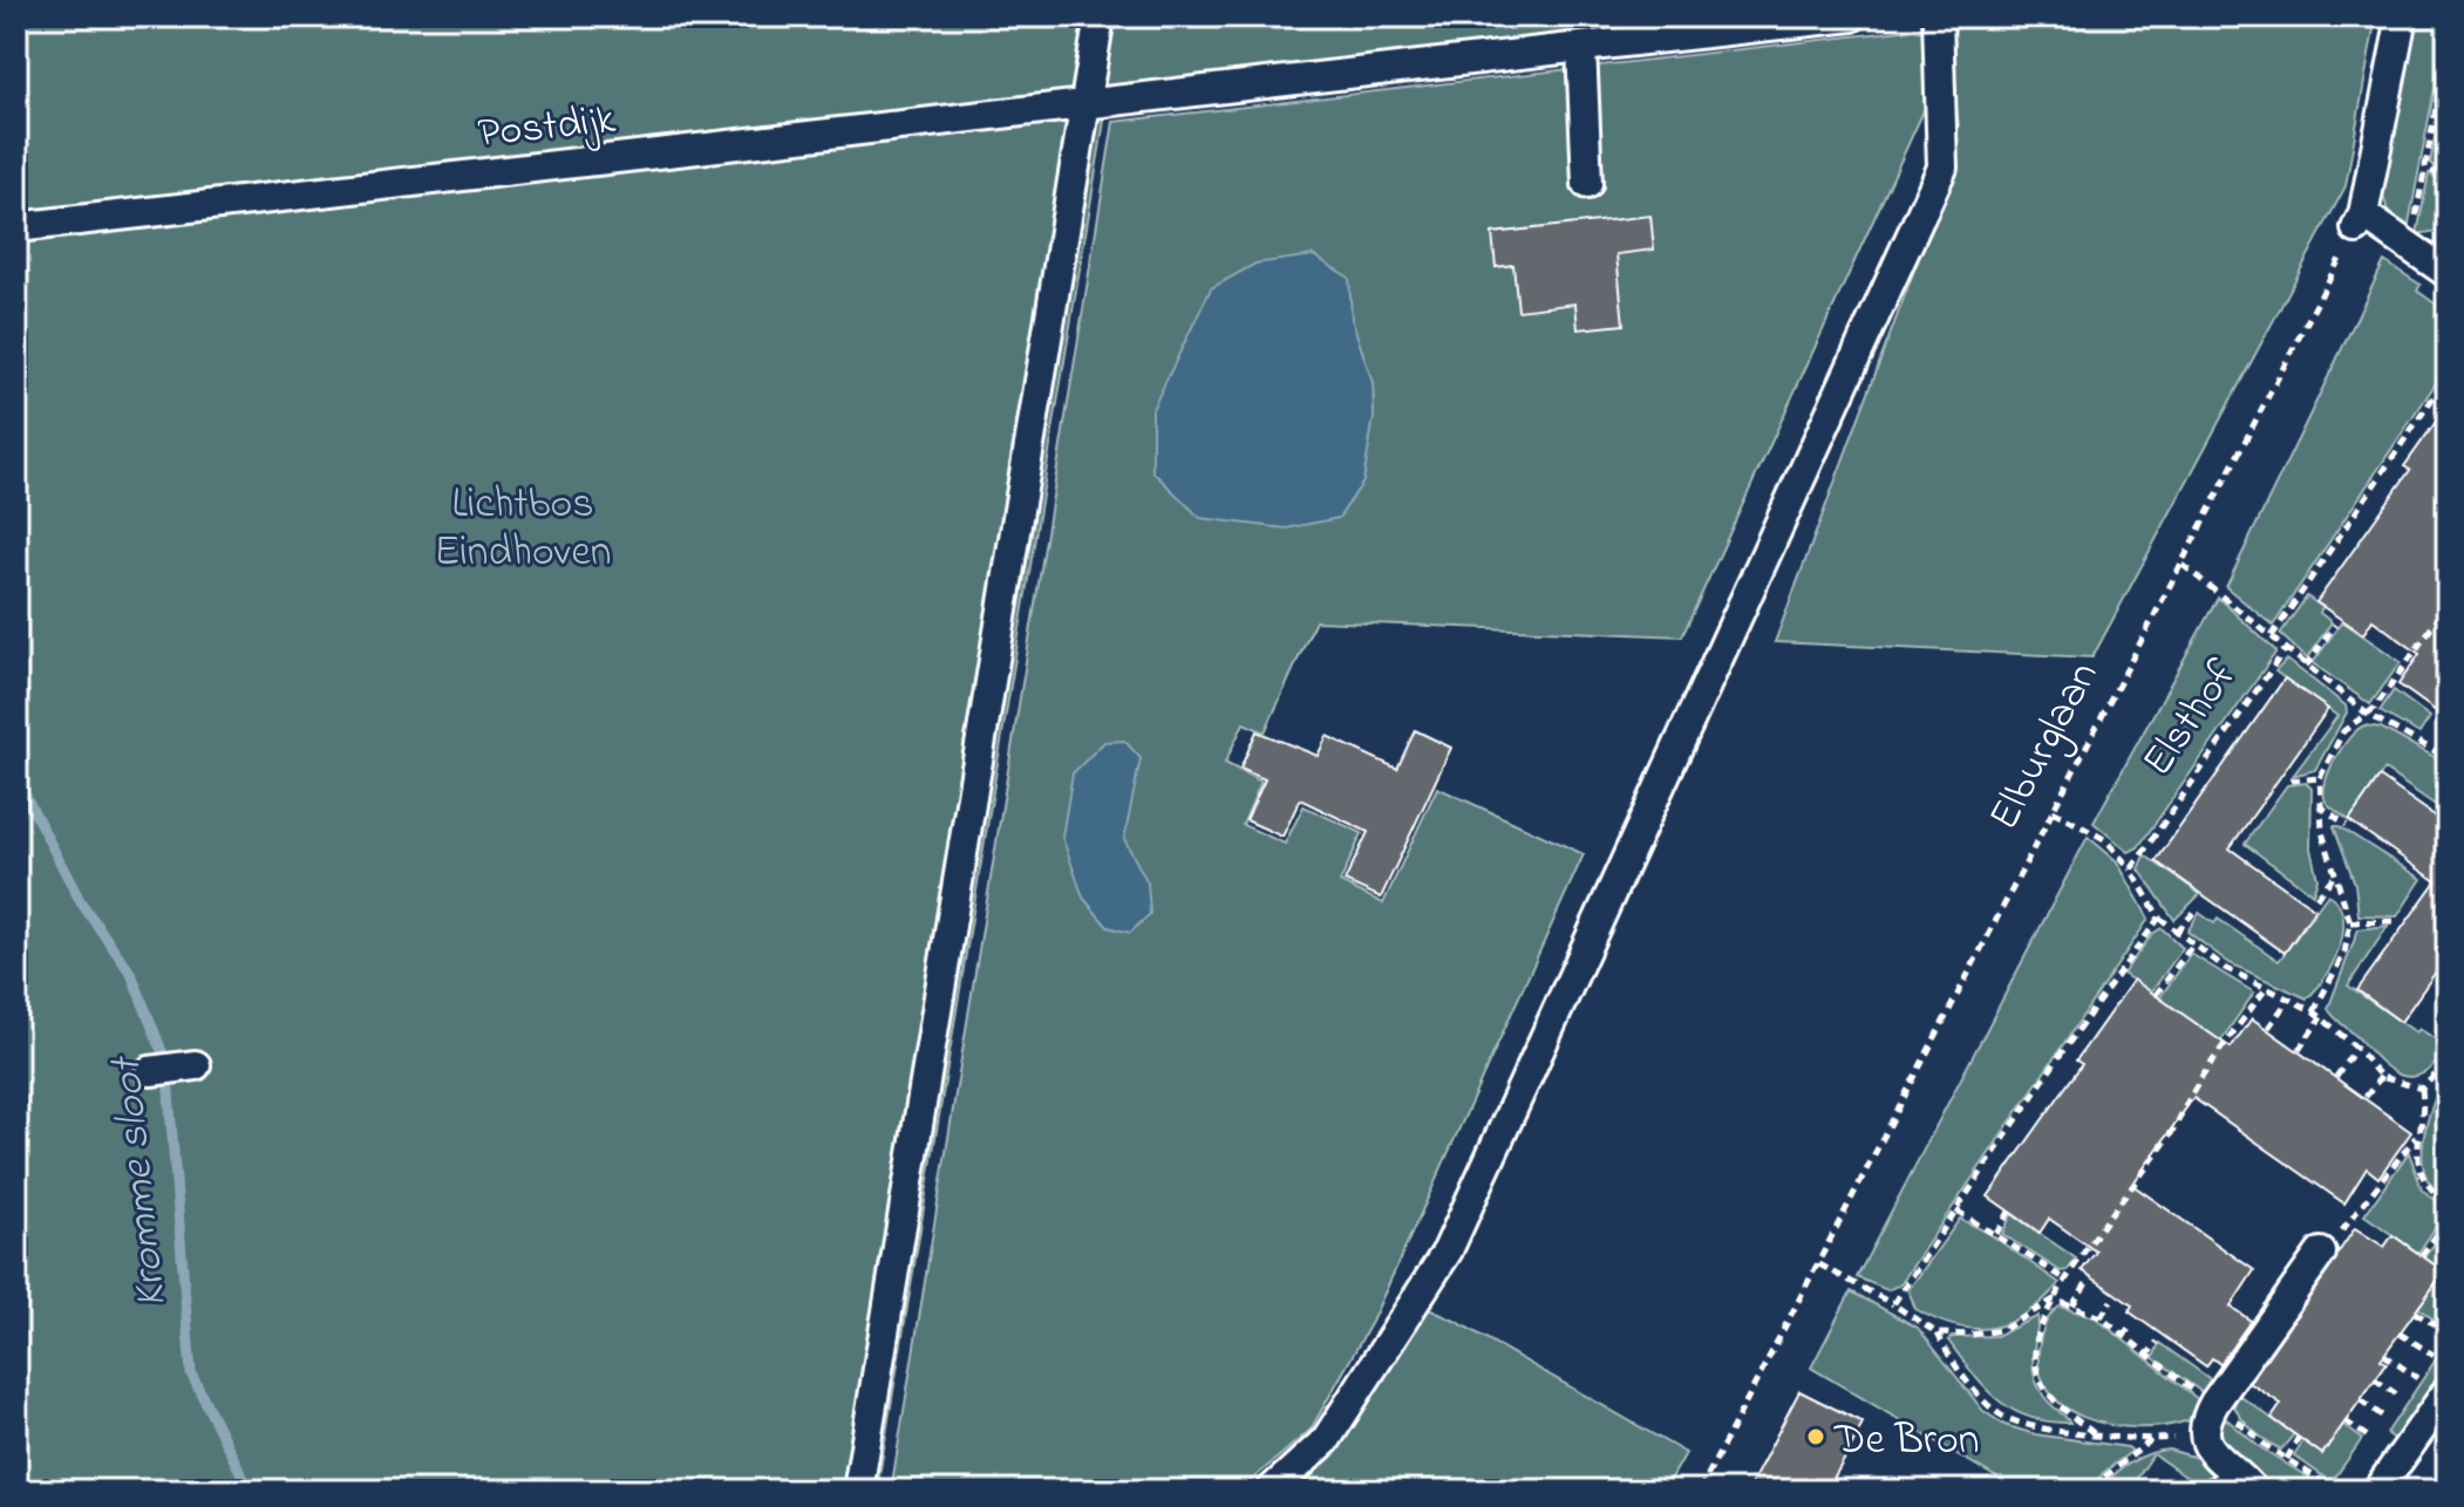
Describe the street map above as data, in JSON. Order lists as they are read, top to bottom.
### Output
{
  "streets": {
    "street": ["Postdijk"],
    "path": ["Elsthof", "Elburglaan"]
  },
  "water": ["Kromme sloot"],
  "parks": ["Lichtbos Eindhoven"],
  "places": ["De Bron"]
}
